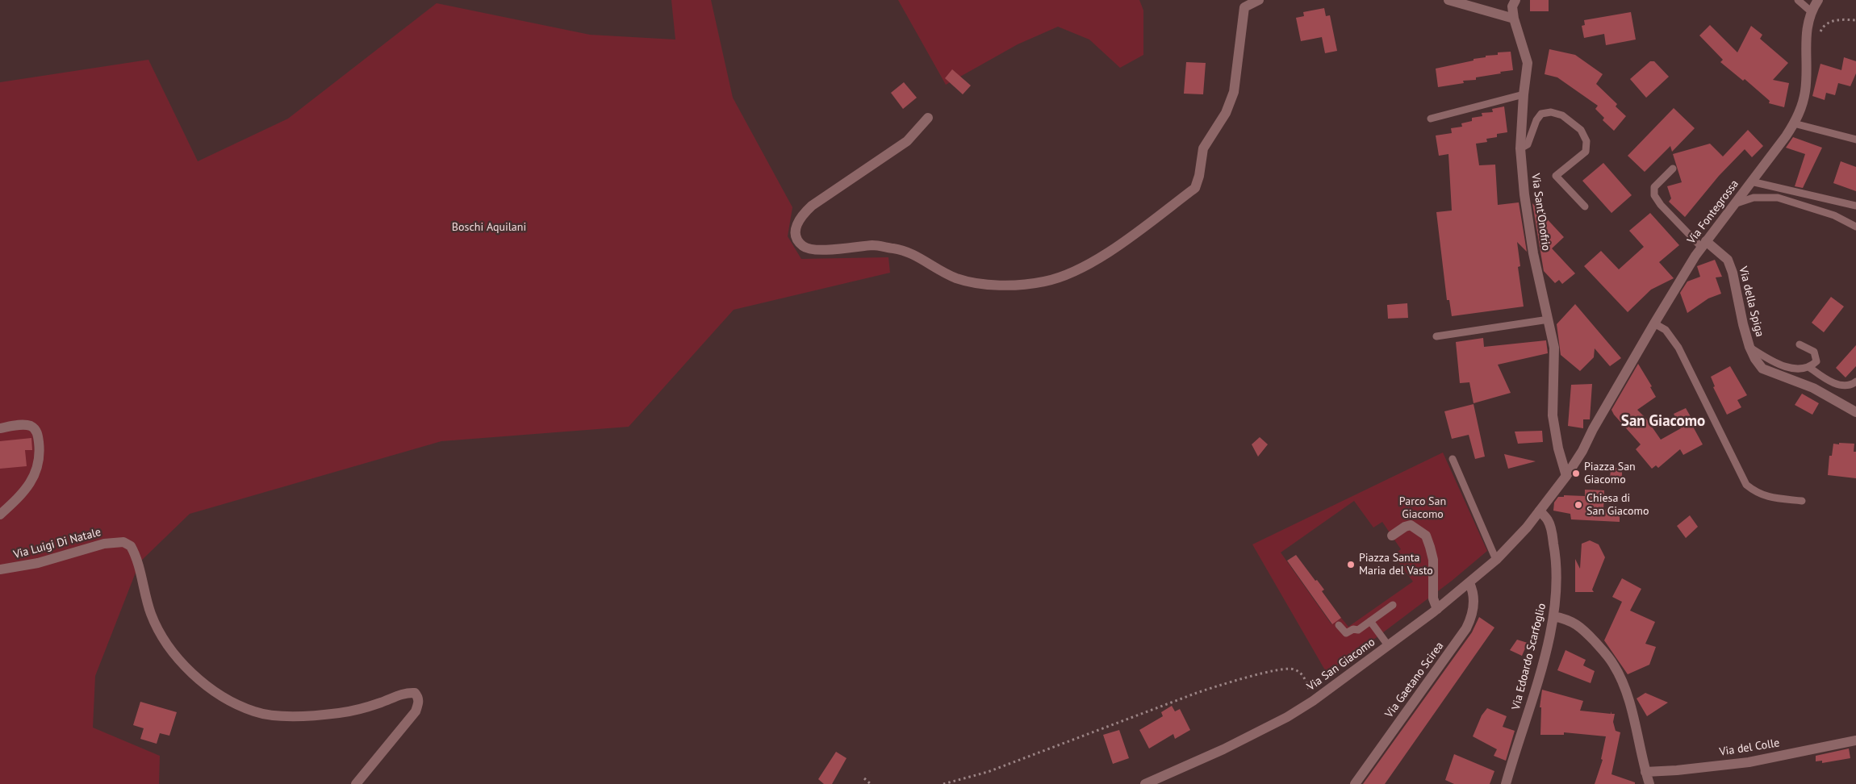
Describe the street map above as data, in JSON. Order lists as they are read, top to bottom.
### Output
{
  "streets": {
    "street": [
      "Via Sant'Onofrio",
      "Via Fontegrossa",
      "Via della Spiga",
      "Via Luigi Di Natale",
      "Via Edoardo Scarfoglio",
      "Via San Giacomo",
      "Via Gaetano Scirea",
      "Via del Colle"
    ]
  },
  "crossings": [
    ["Via Sant'Onofrio", "Via Fontegrossa"],
    ["Via Fontegrossa", "Via della Spiga"],
    ["Via Edoardo Scarfoglio", "Via San Giacomo"],
    ["Via San Giacomo", "Via Gaetano Scirea"]
  ],
  "districts": ["San Giacomo"],
  "parks": ["Boschi Aquilani", "Parco San Giacomo"],
  "places": ["Piazza San Giacomo", "Chiesa di San Giacomo", "Piazza Santa Maria del Vasto"]
}
